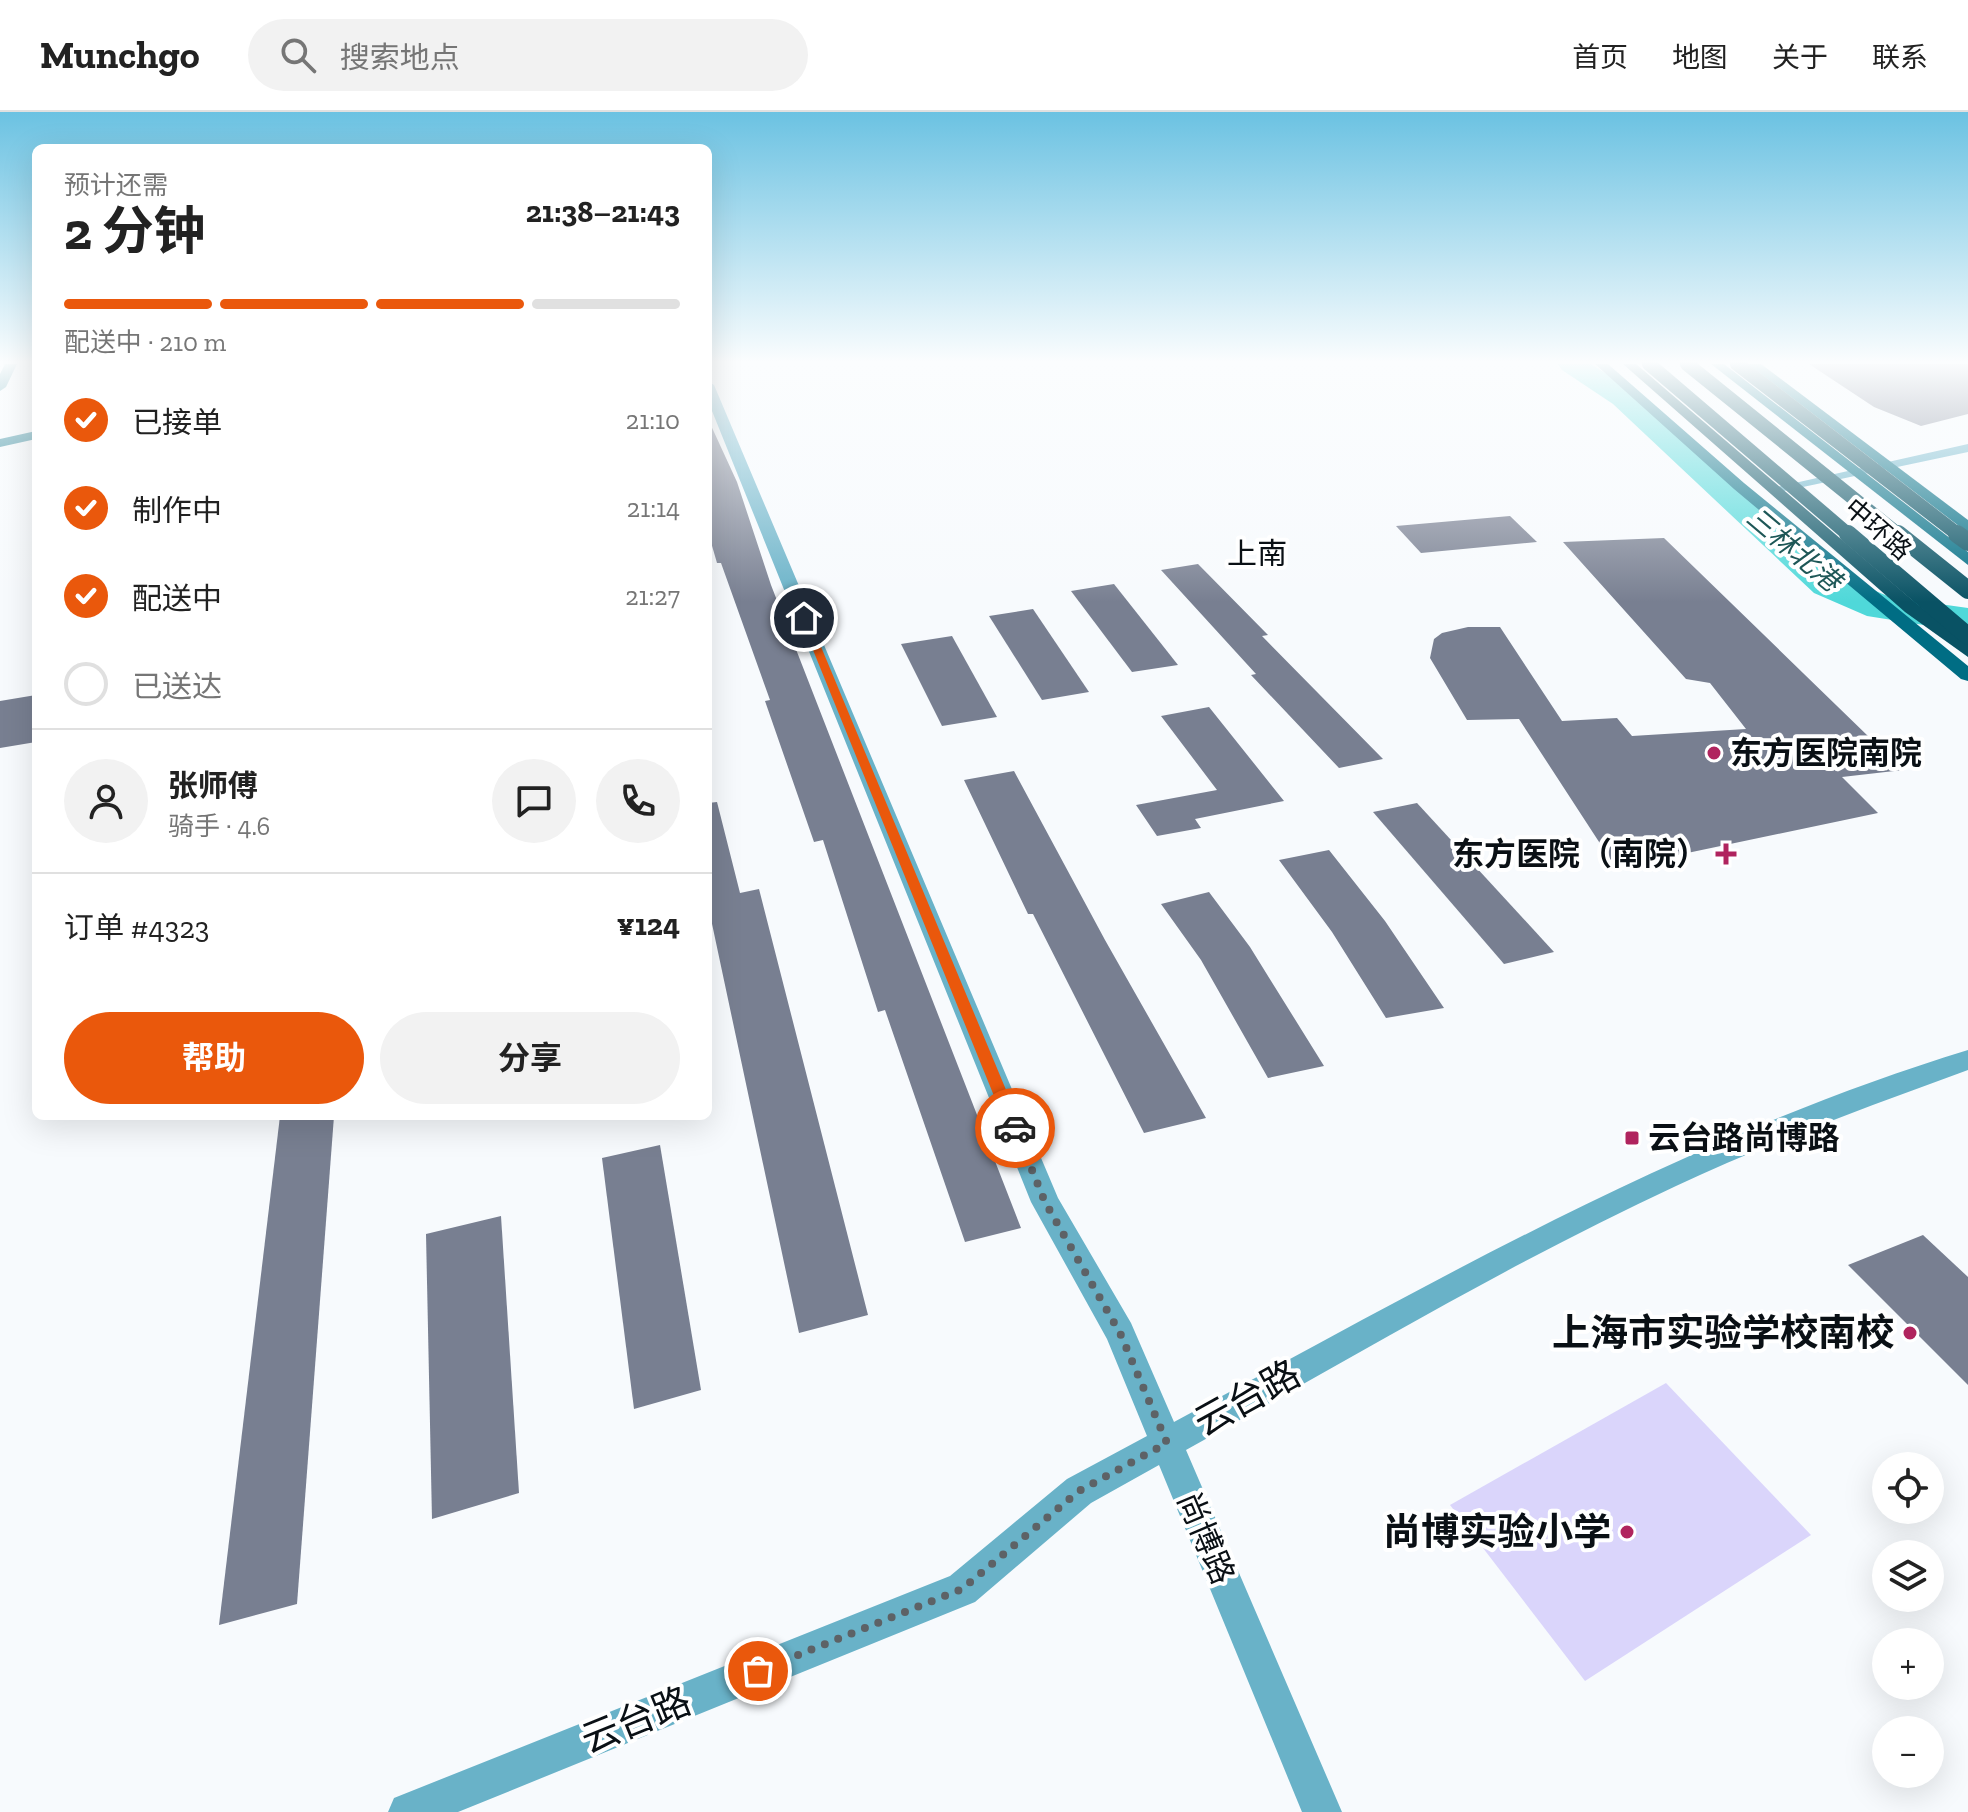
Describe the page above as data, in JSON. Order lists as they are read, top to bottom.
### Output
{
  "streets": {
    "highway": ["中环路"],
    "street": ["云台路", "尚博路"]
  },
  "crossings": [
    ["云台路", "尚博路"]
  ],
  "districts": ["上南"],
  "water": ["三林北港"],
  "places": {
    "other": ["东方医院南院", "上海市实验学校南校", "尚博实验小学"],
    "health": ["东方医院（南院）"],
    "transit": ["云台路尚博路"]
  },
  "page": {
    "header": "Munchgo",
    "search": "搜索地点",
    "nav": [
      "首页",
      "地图",
      "关于",
      "联系"
    ],
    "heading": ["2 分钟", "预计还需", "21:38–21:43"],
    "panel": [
      "张师傅",
      "骑手 · 4.6",
      "订单 #4323",
      "¥124"
    ],
    "bar": "配送中 · 210 m",
    "list": [
      ["已接单", "21:10"],
      ["制作中", "21:14"],
      ["配送中", "21:27"],
      "已送达"
    ],
    "buttons": ["帮助", "分享"],
    "map_buttons": ["+", "−"]
  }
}
